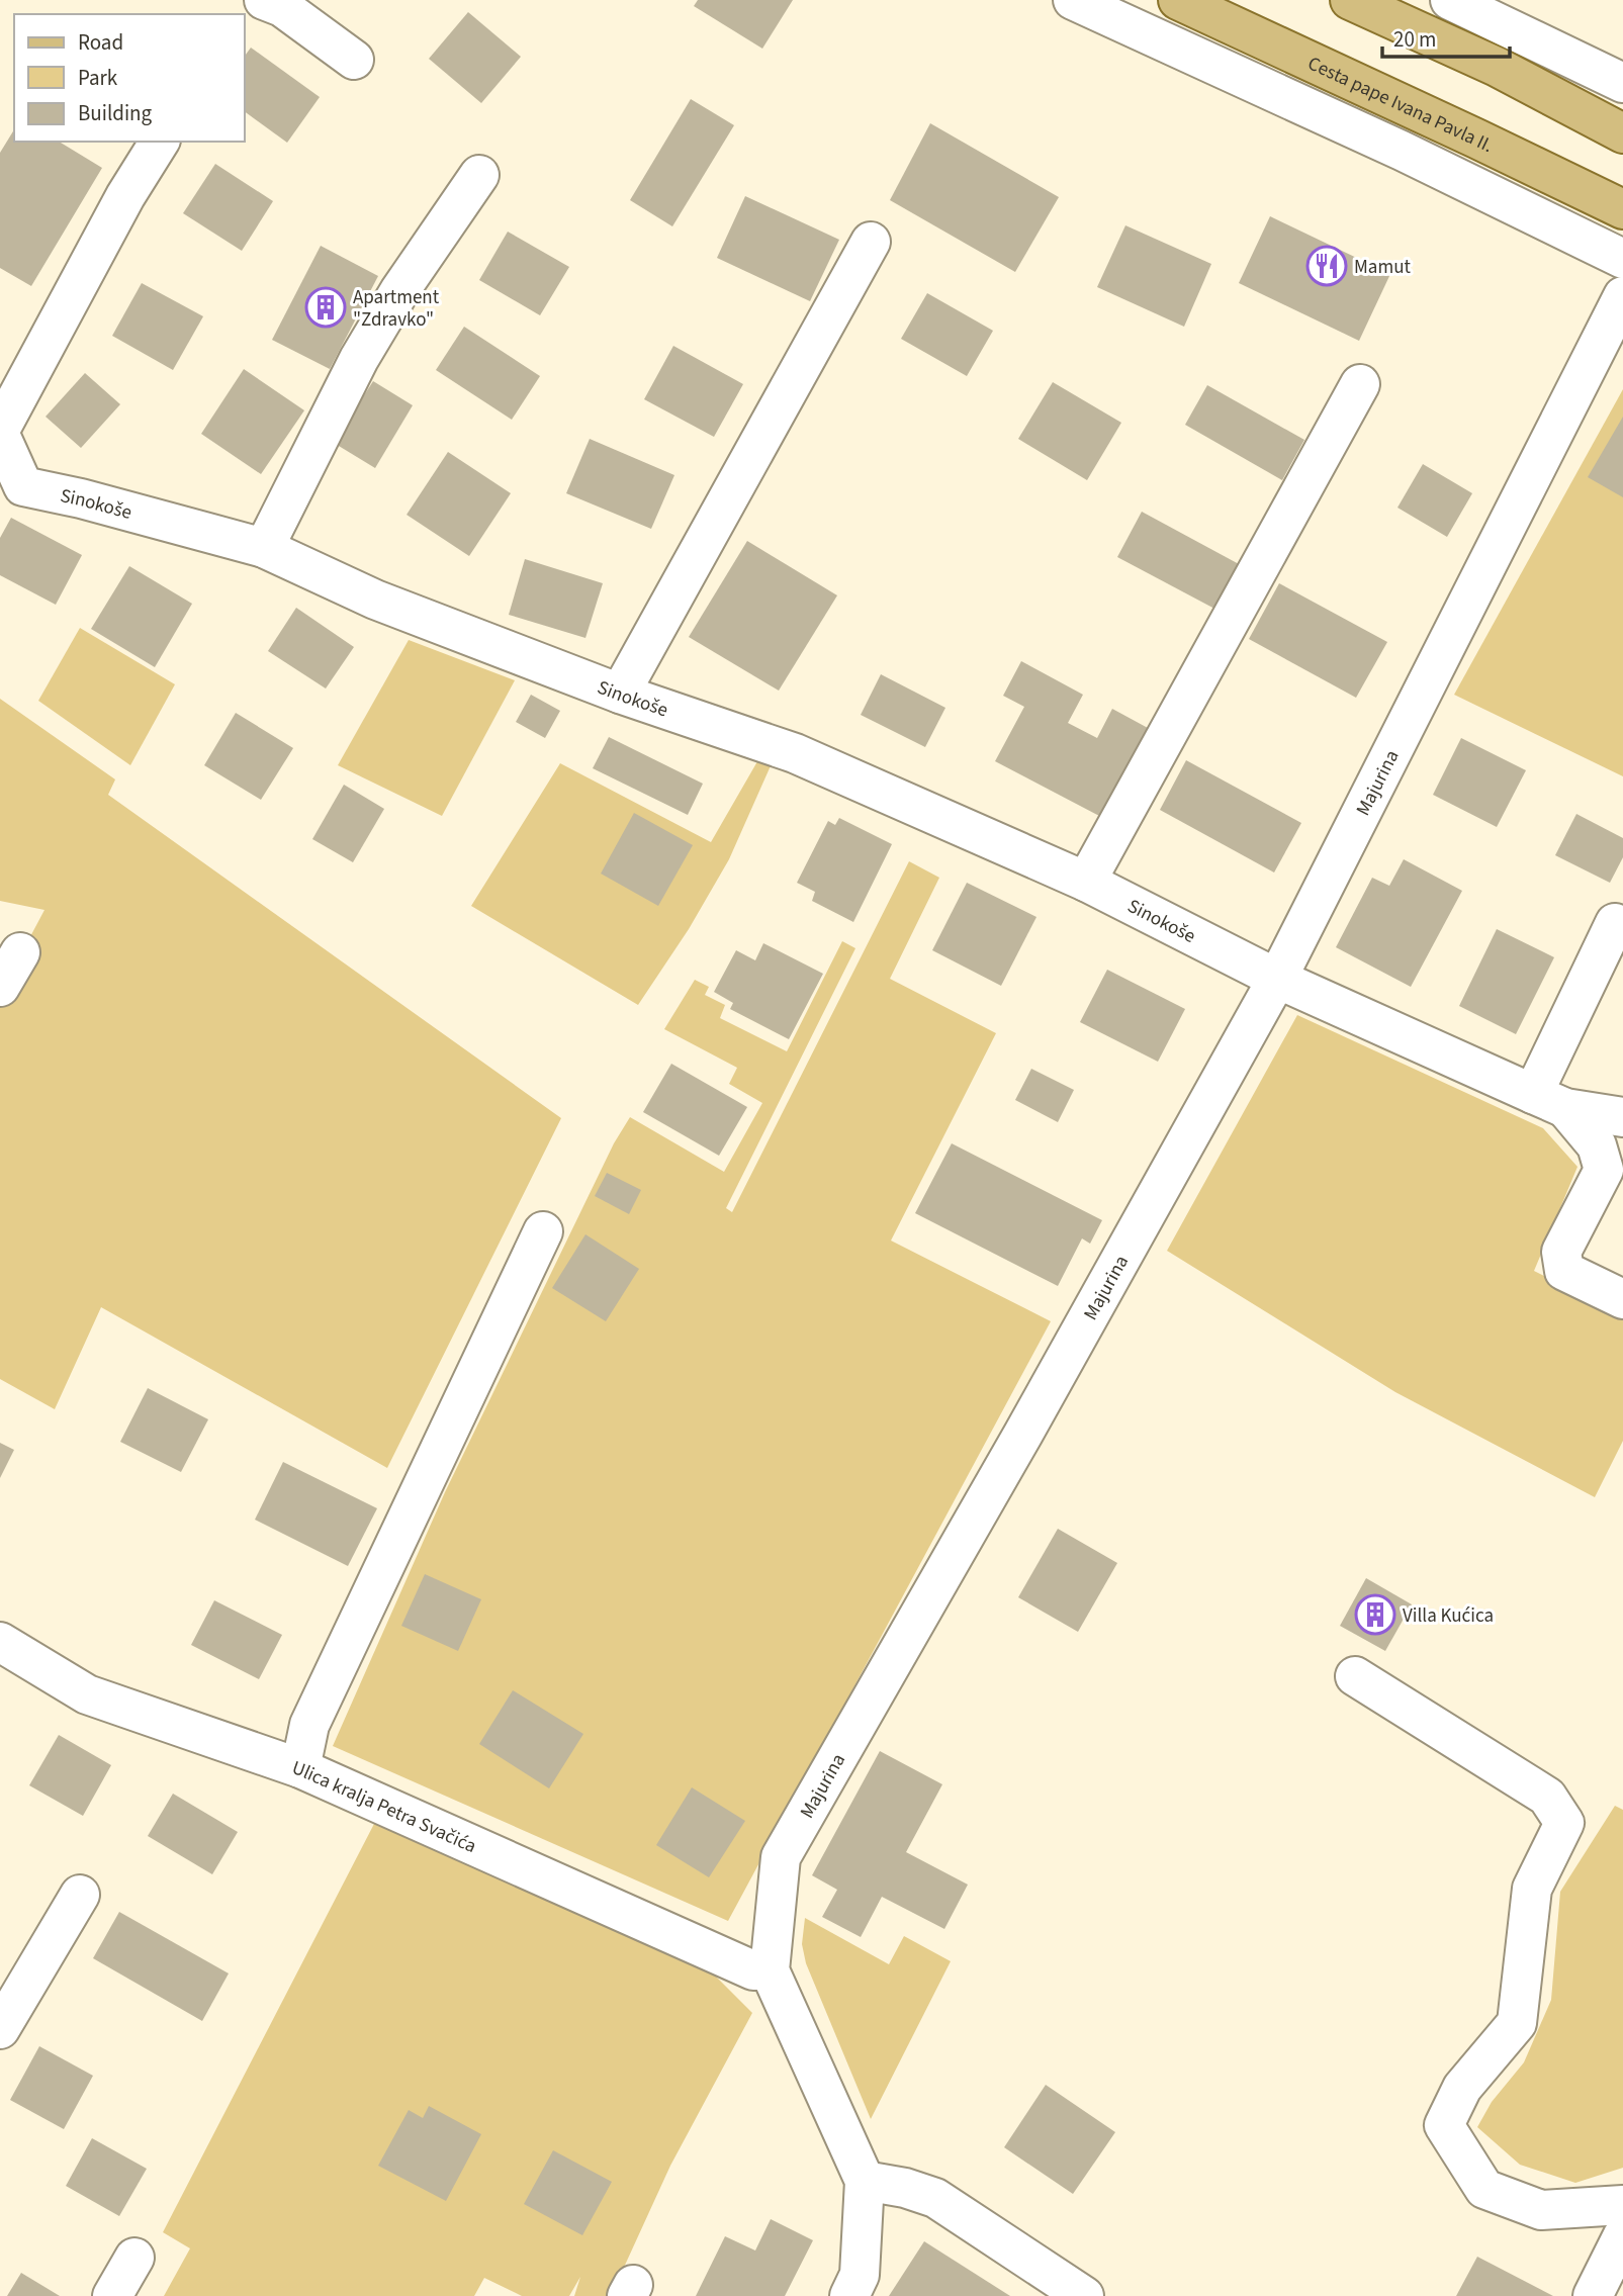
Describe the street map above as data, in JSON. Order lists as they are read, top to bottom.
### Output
{
  "streets": {
    "main road": ["Cesta pape Ivana Pavla II."],
    "street": ["Sinokoše", "Majurina", "Ulica kralja Petra Svačića"]
  },
  "crossings": [
    ["Sinokoše", "Majurina"],
    ["Majurina", "Ulica kralja Petra Svačića"]
  ],
  "places": {
    "restaurant": ["Mamut"],
    "building": ["Apartment \"Zdravko\"", "Villa Kućica"]
  },
  "legend": ["Road", "Park", "Building"],
  "scale_bar": "20 m"
}
